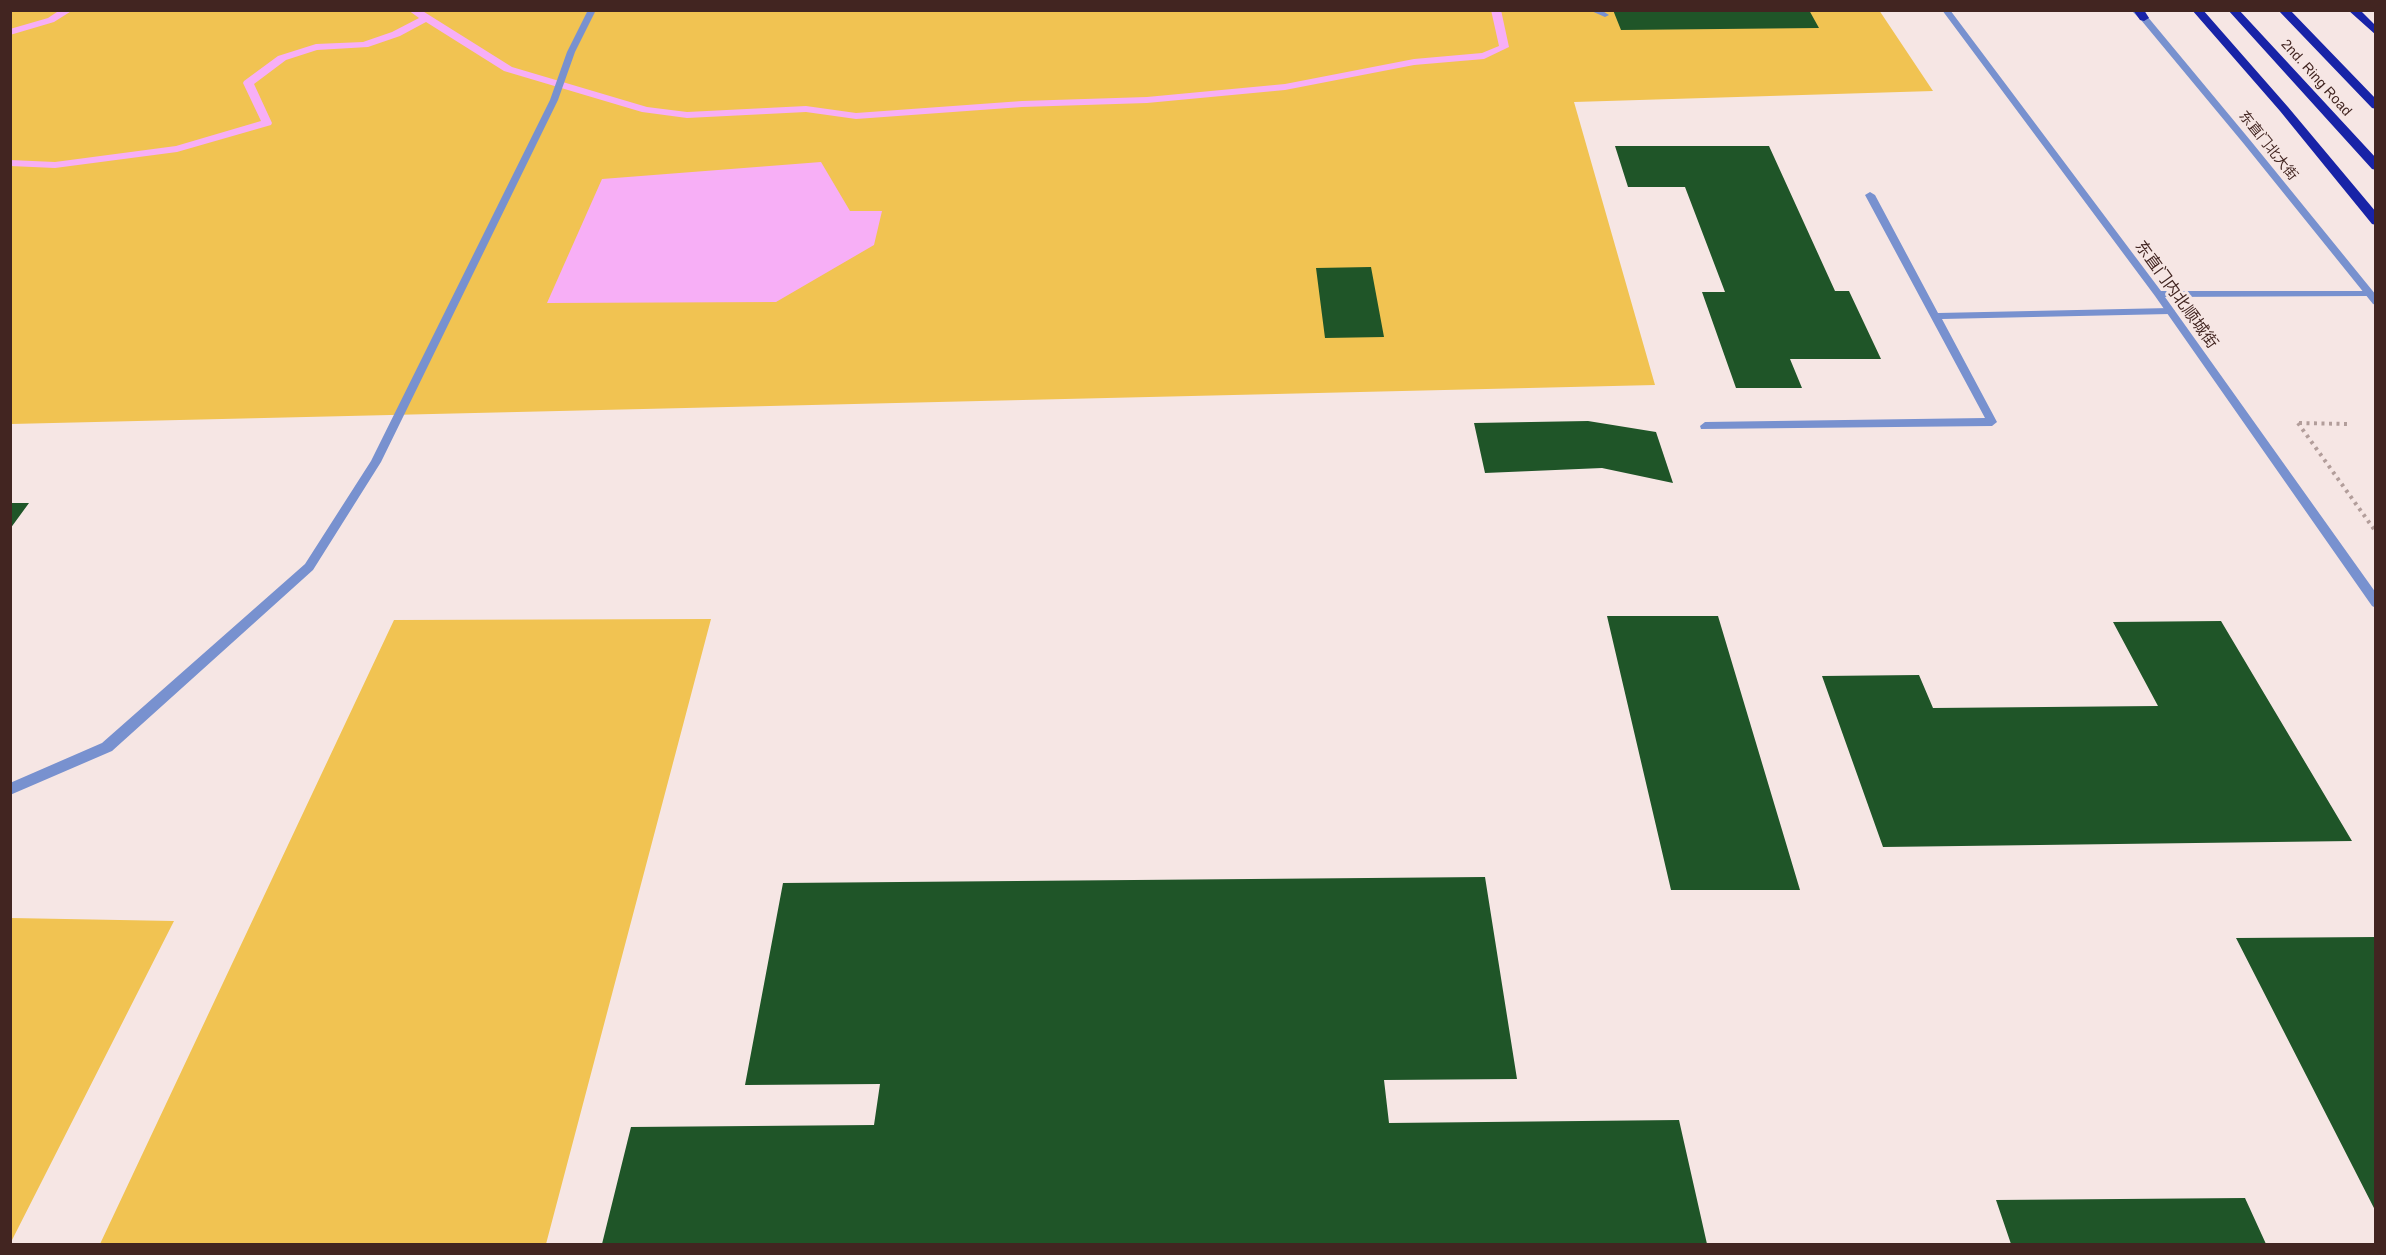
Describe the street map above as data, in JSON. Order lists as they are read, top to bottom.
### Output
{
  "streets": {
    "highway": ["2nd. Ring Road"],
    "street": ["东直门北大街", "东直门内北顺城街"]
  }
}
